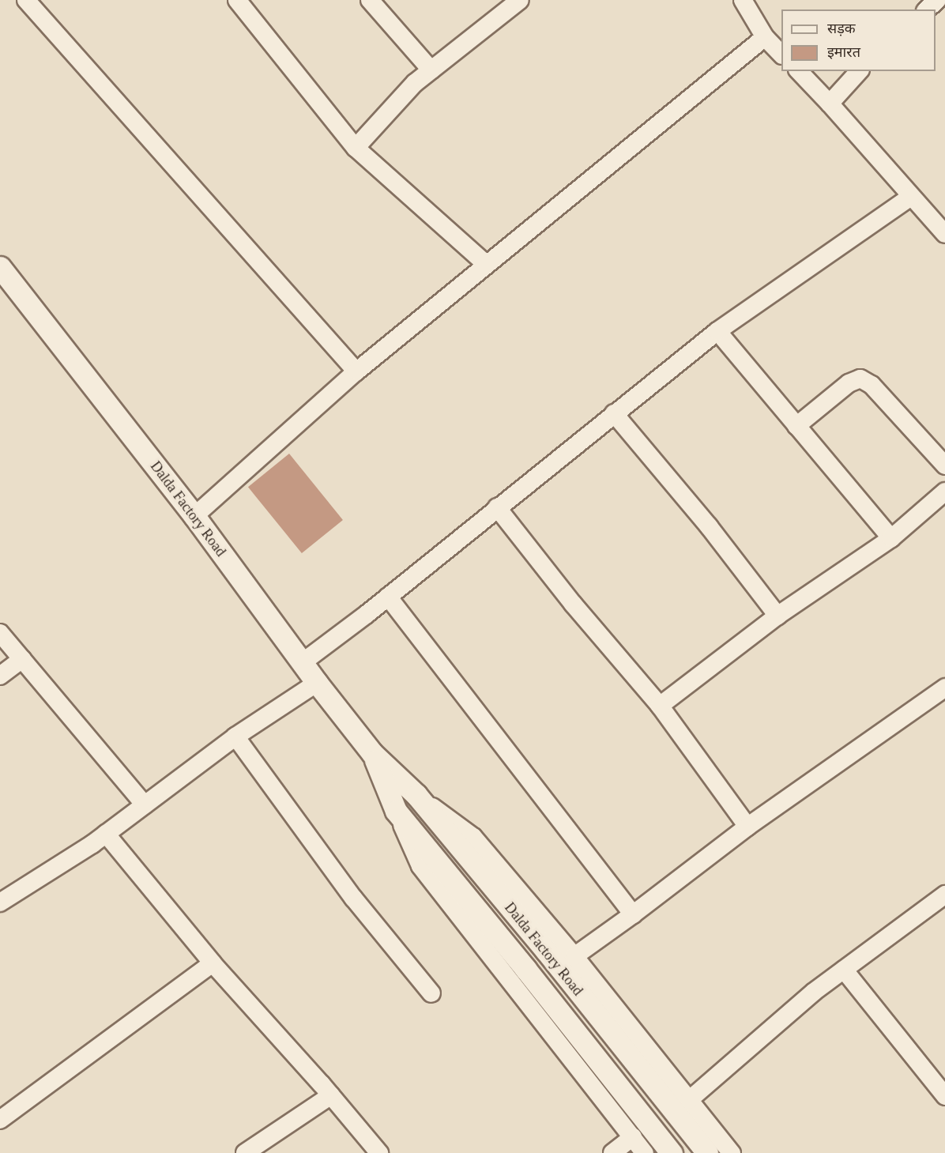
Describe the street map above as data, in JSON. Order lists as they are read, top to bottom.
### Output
{
  "streets": {
    "street": ["Dalda Factory Road"]
  },
  "legend": ["सड़क", "इमारत"]
}
